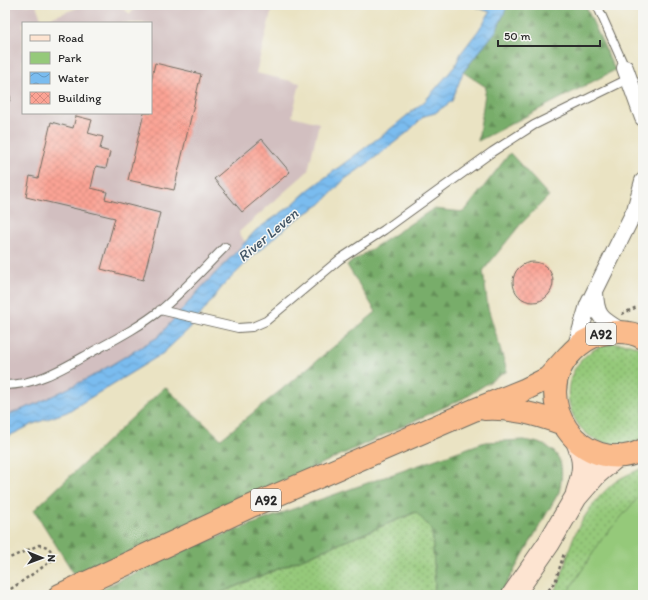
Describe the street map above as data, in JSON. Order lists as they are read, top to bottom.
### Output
{
  "streets": {
    "highway": ["A92"]
  },
  "water": ["River Leven"],
  "legend": [
    "Road",
    "Park",
    "Water",
    "Building"
  ],
  "scale_bar": "50 m",
  "north": "right"
}
